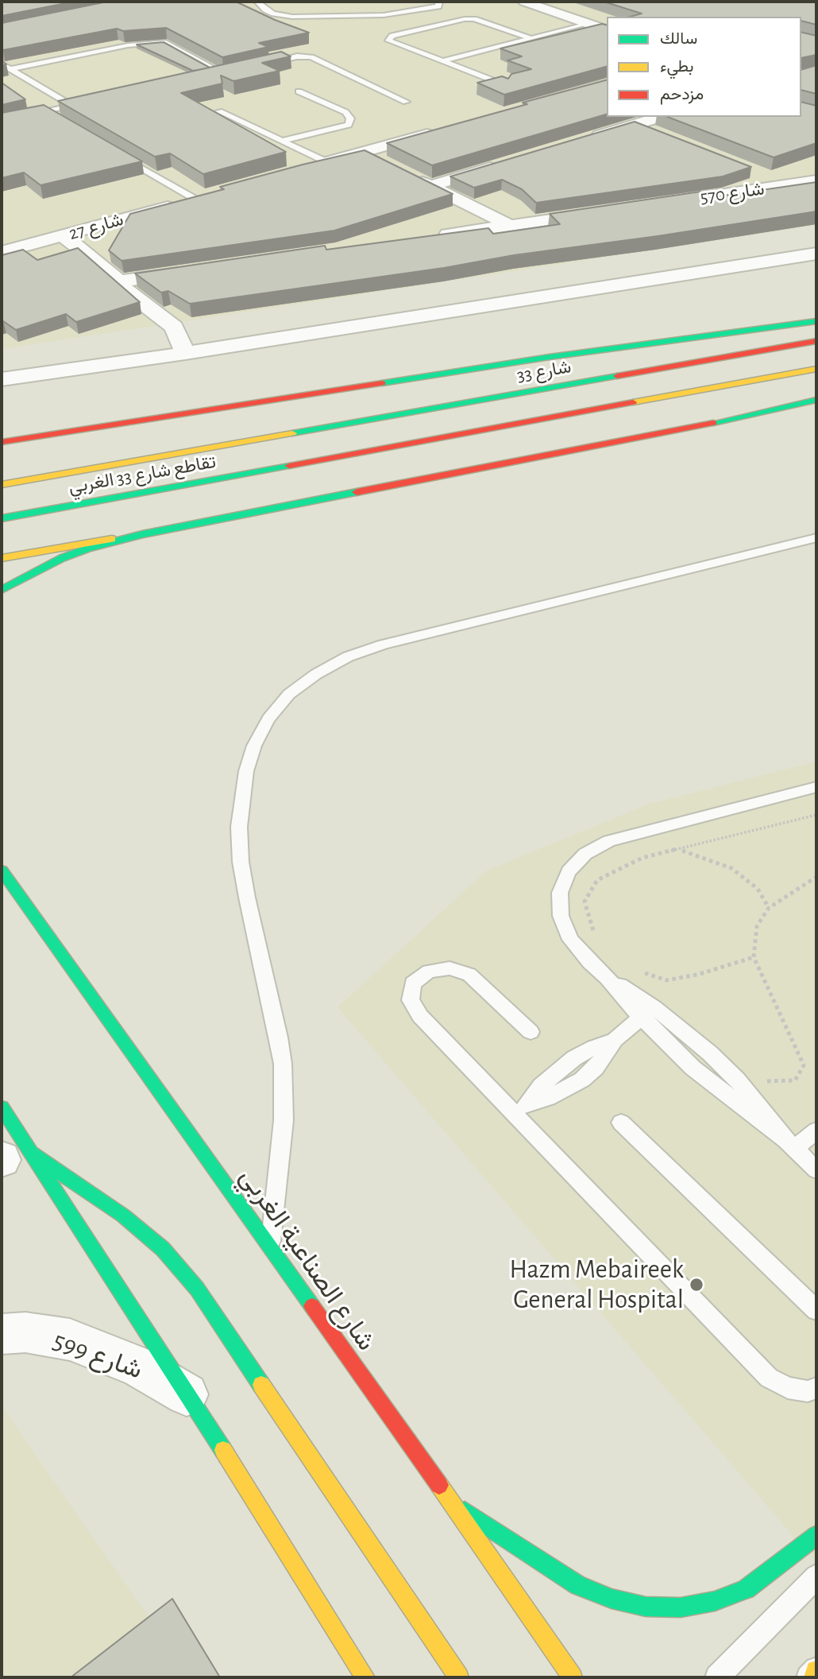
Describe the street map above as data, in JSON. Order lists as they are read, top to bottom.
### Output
{
  "streets": {
    "main road": ["شارع 33", "تقاطع شارع 33 الغربي", "شارع الصناعية الغربي"],
    "street": ["شارع 570", "شارع 27", "شارع 599"]
  },
  "crossings": [
    ["شارع 33", "تقاطع شارع 33 الغربي"]
  ],
  "places": ["Hazm Mebaireek General Hospital"],
  "legend": ["سالك", "بطيء", "مزدحم"]
}
